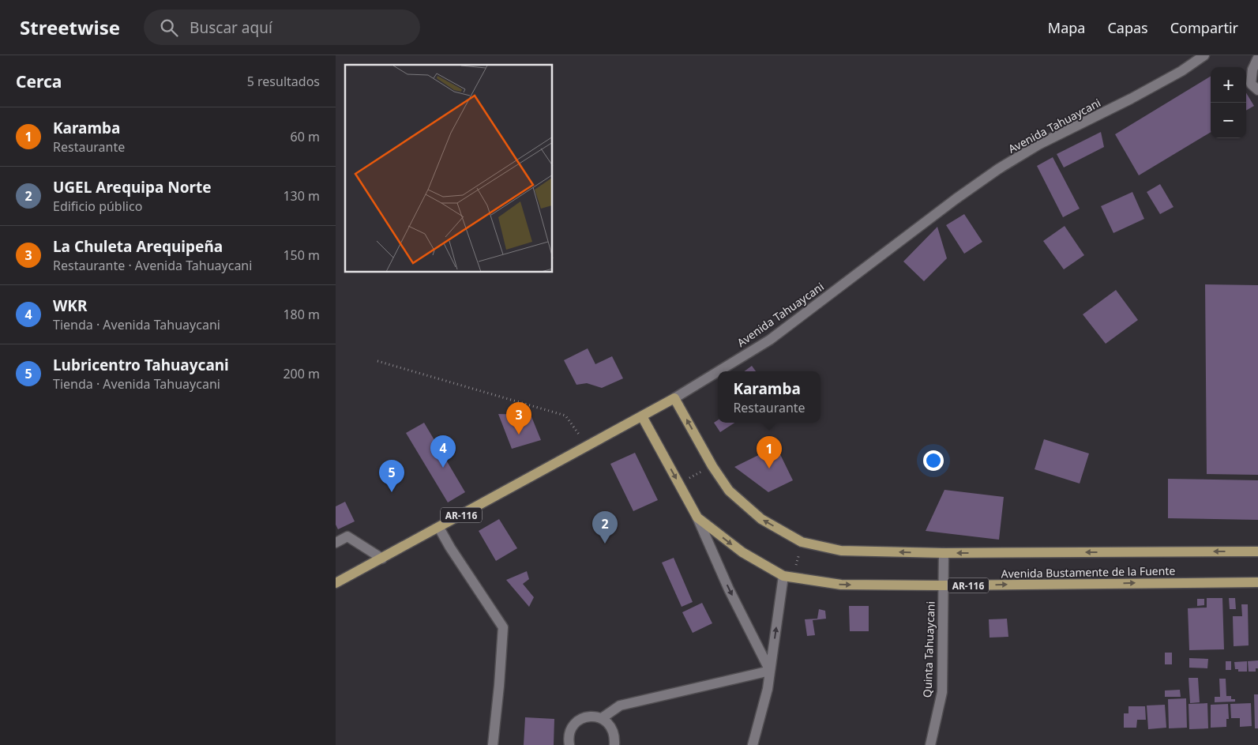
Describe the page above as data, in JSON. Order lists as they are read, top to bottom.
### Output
{
  "streets": {
    "main road": ["Avenida Tahuaycani", "AR-116", "Avenida Bustamente de la Fuente"],
    "street": ["Quinta Tahuaycani"]
  },
  "crossings": [
    ["Avenida Tahuaycani", "Avenida Bustamente de la Fuente"],
    ["Avenida Bustamente de la Fuente", "Quinta Tahuaycani"]
  ],
  "page": {
    "header": "Streetwise",
    "search": "Buscar aquí",
    "nav": ["Mapa", "Capas", "Compartir"],
    "heading": ["Cerca", "5 resultados"],
    "map_buttons": ["+", "−"],
    "list": [
      {
        "mark": "1",
        "name": "Karamba",
        "note": "Restaurante",
        "value": "60 m"
      },
      {
        "mark": "2",
        "name": "UGEL Arequipa Norte",
        "note": "Edificio público",
        "value": "130 m"
      },
      {
        "mark": "3",
        "name": "La Chuleta Arequipeña",
        "note": "Restaurante · Avenida Tahuaycani",
        "value": "150 m"
      },
      {
        "mark": "4",
        "name": "WKR",
        "note": "Tienda · Avenida Tahuaycani",
        "value": "180 m"
      },
      {
        "mark": "5",
        "name": "Lubricentro Tahuaycani",
        "note": "Tienda · Avenida Tahuaycani",
        "value": "200 m"
      }
    ],
    "popup": ["Karamba", "Restaurante"],
    "pins": [
      "3",
      "4",
      "1",
      "5",
      "2"
    ]
  }
}
